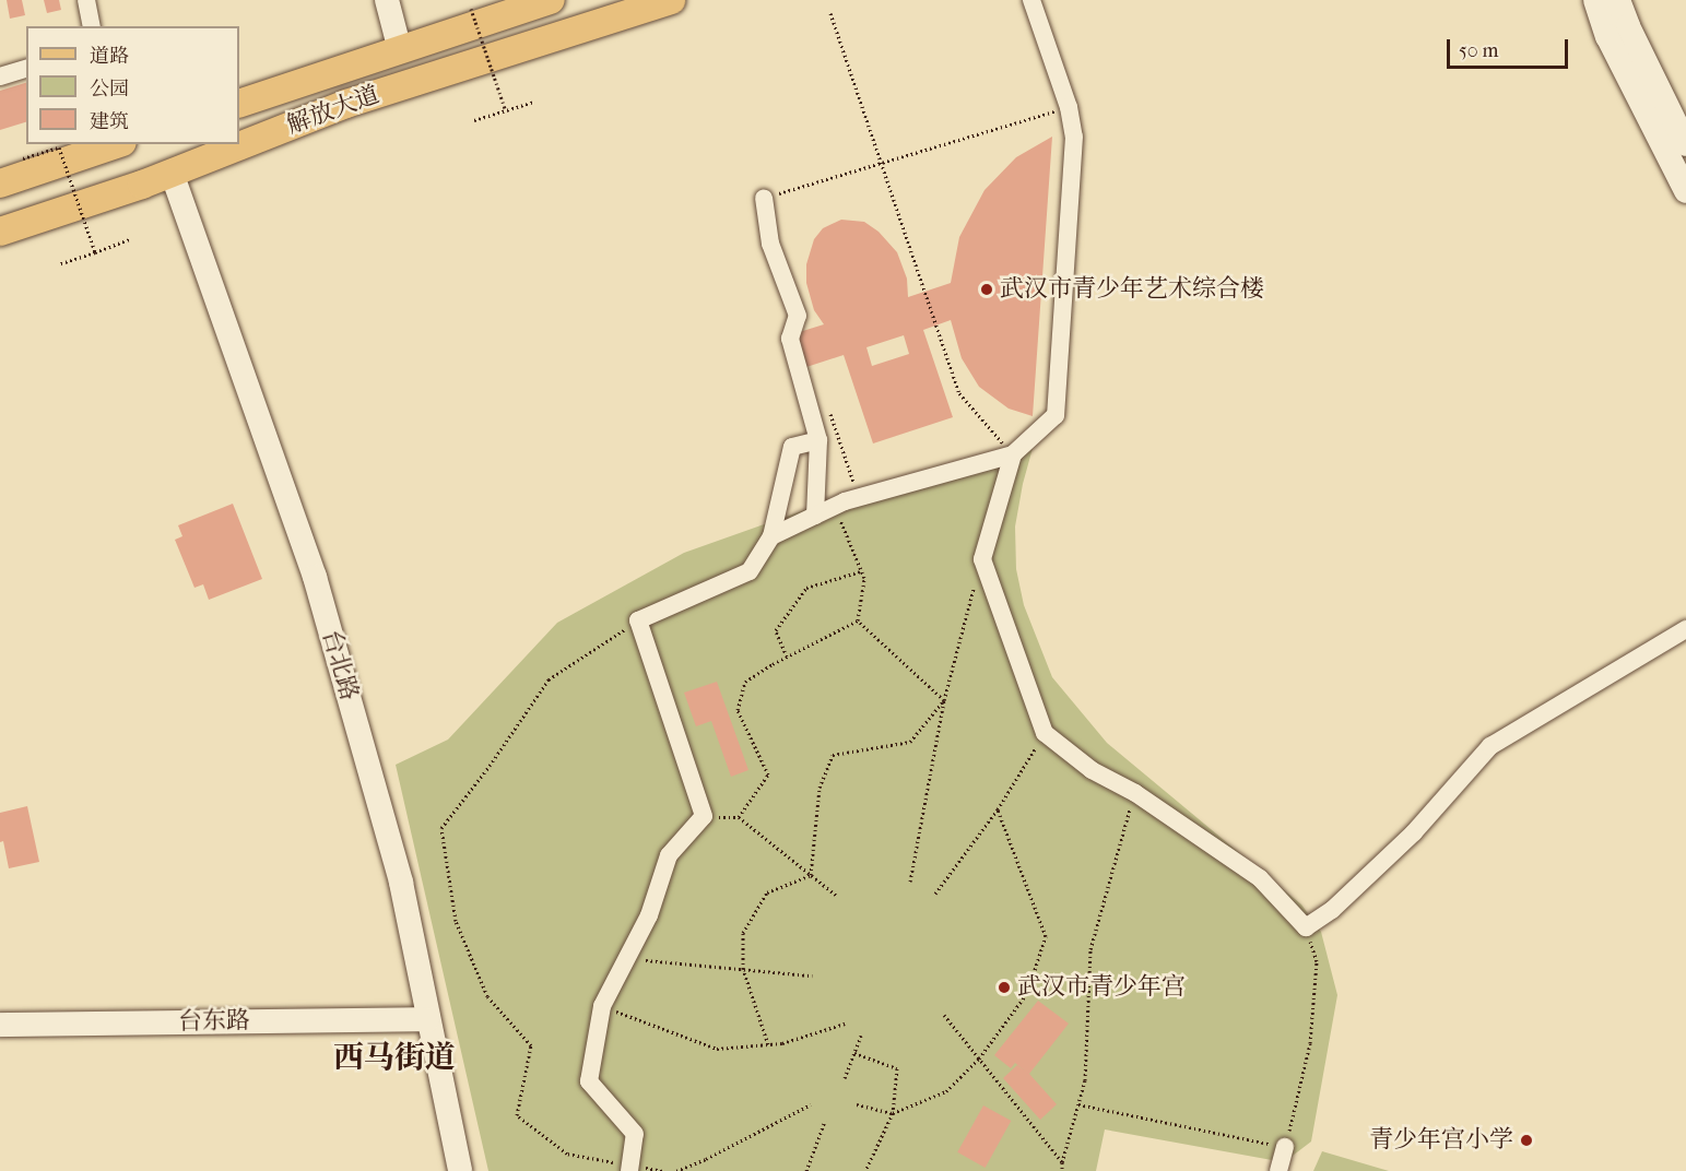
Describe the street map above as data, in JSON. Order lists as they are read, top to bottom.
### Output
{
  "streets": {
    "main road": ["解放大道", "台北路", "台东路"]
  },
  "crossings": [
    ["解放大道", "台北路"],
    ["台北路", "台东路"]
  ],
  "districts": ["西马街道"],
  "places": ["武汉市青少年艺术综合楼", "武汉市青少年宫", "青少年宫小学"],
  "legend": ["道路", "公园", "建筑"],
  "scale_bar": "50 m"
}
